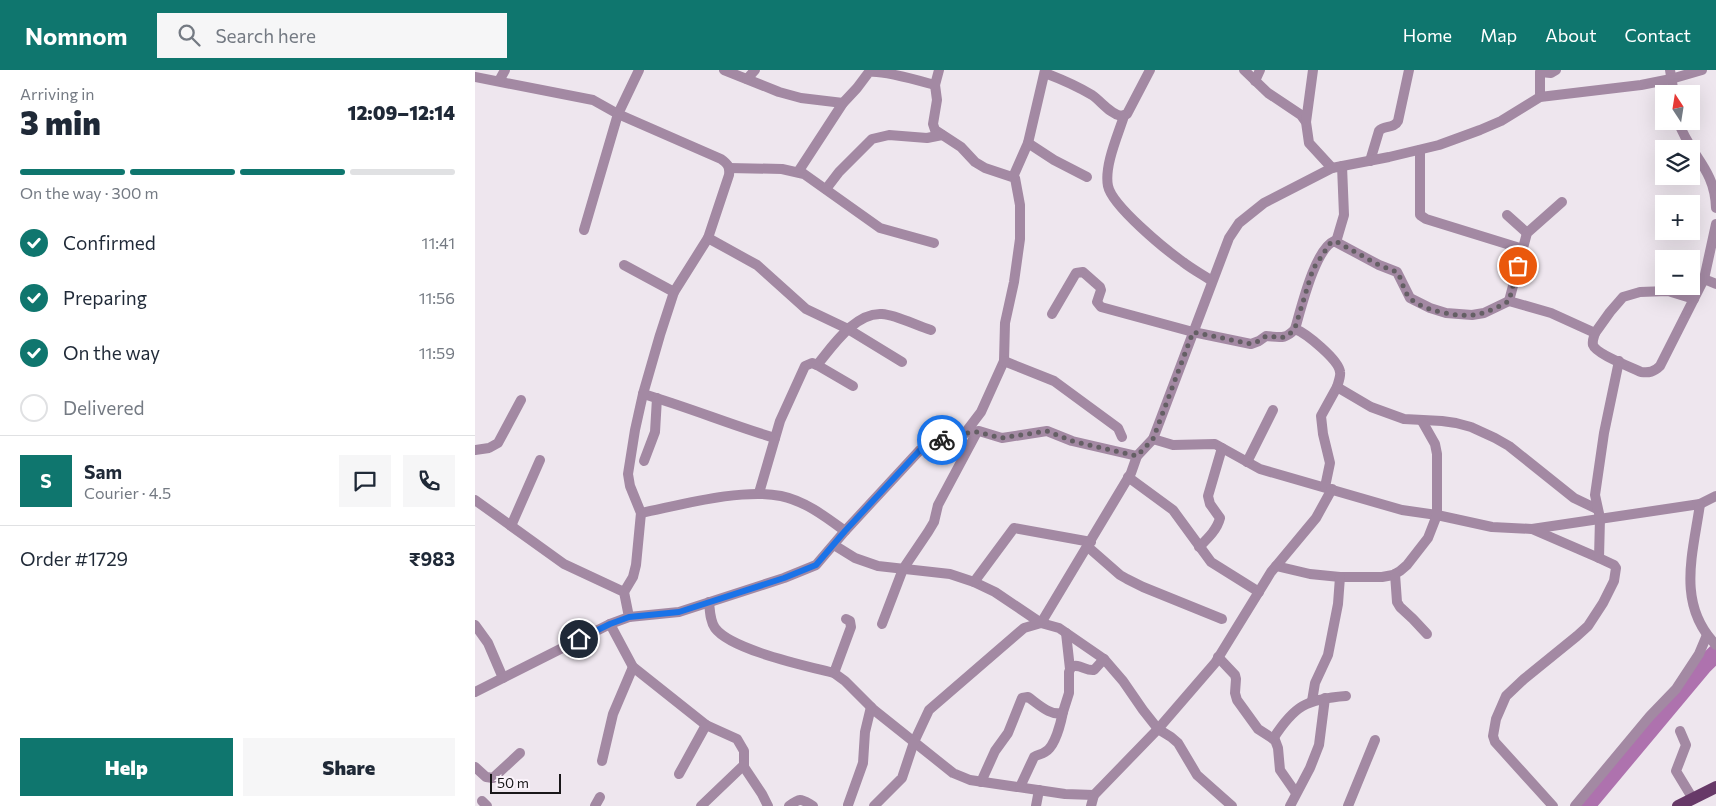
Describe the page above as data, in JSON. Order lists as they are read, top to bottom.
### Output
{
  "scale_bar": "50 m",
  "north": "top",
  "page": {
    "header": "Nomnom",
    "search": "Search here",
    "nav": [
      "Home",
      "Map",
      "About",
      "Contact"
    ],
    "heading": ["3 min", "Arriving in", "12:09–12:14"],
    "panel": [
      "Sam",
      "Courier · 4.5",
      "Order #1729",
      "₹983"
    ],
    "map_buttons": ["+", "−"],
    "bar": "On the way · 300 m",
    "list": [
      ["Confirmed", "11:41"],
      ["Preparing", "11:56"],
      ["On the way", "11:59"],
      "Delivered"
    ],
    "round": "S",
    "buttons": ["Help", "Share"],
    "scale": "50 m"
  }
}
